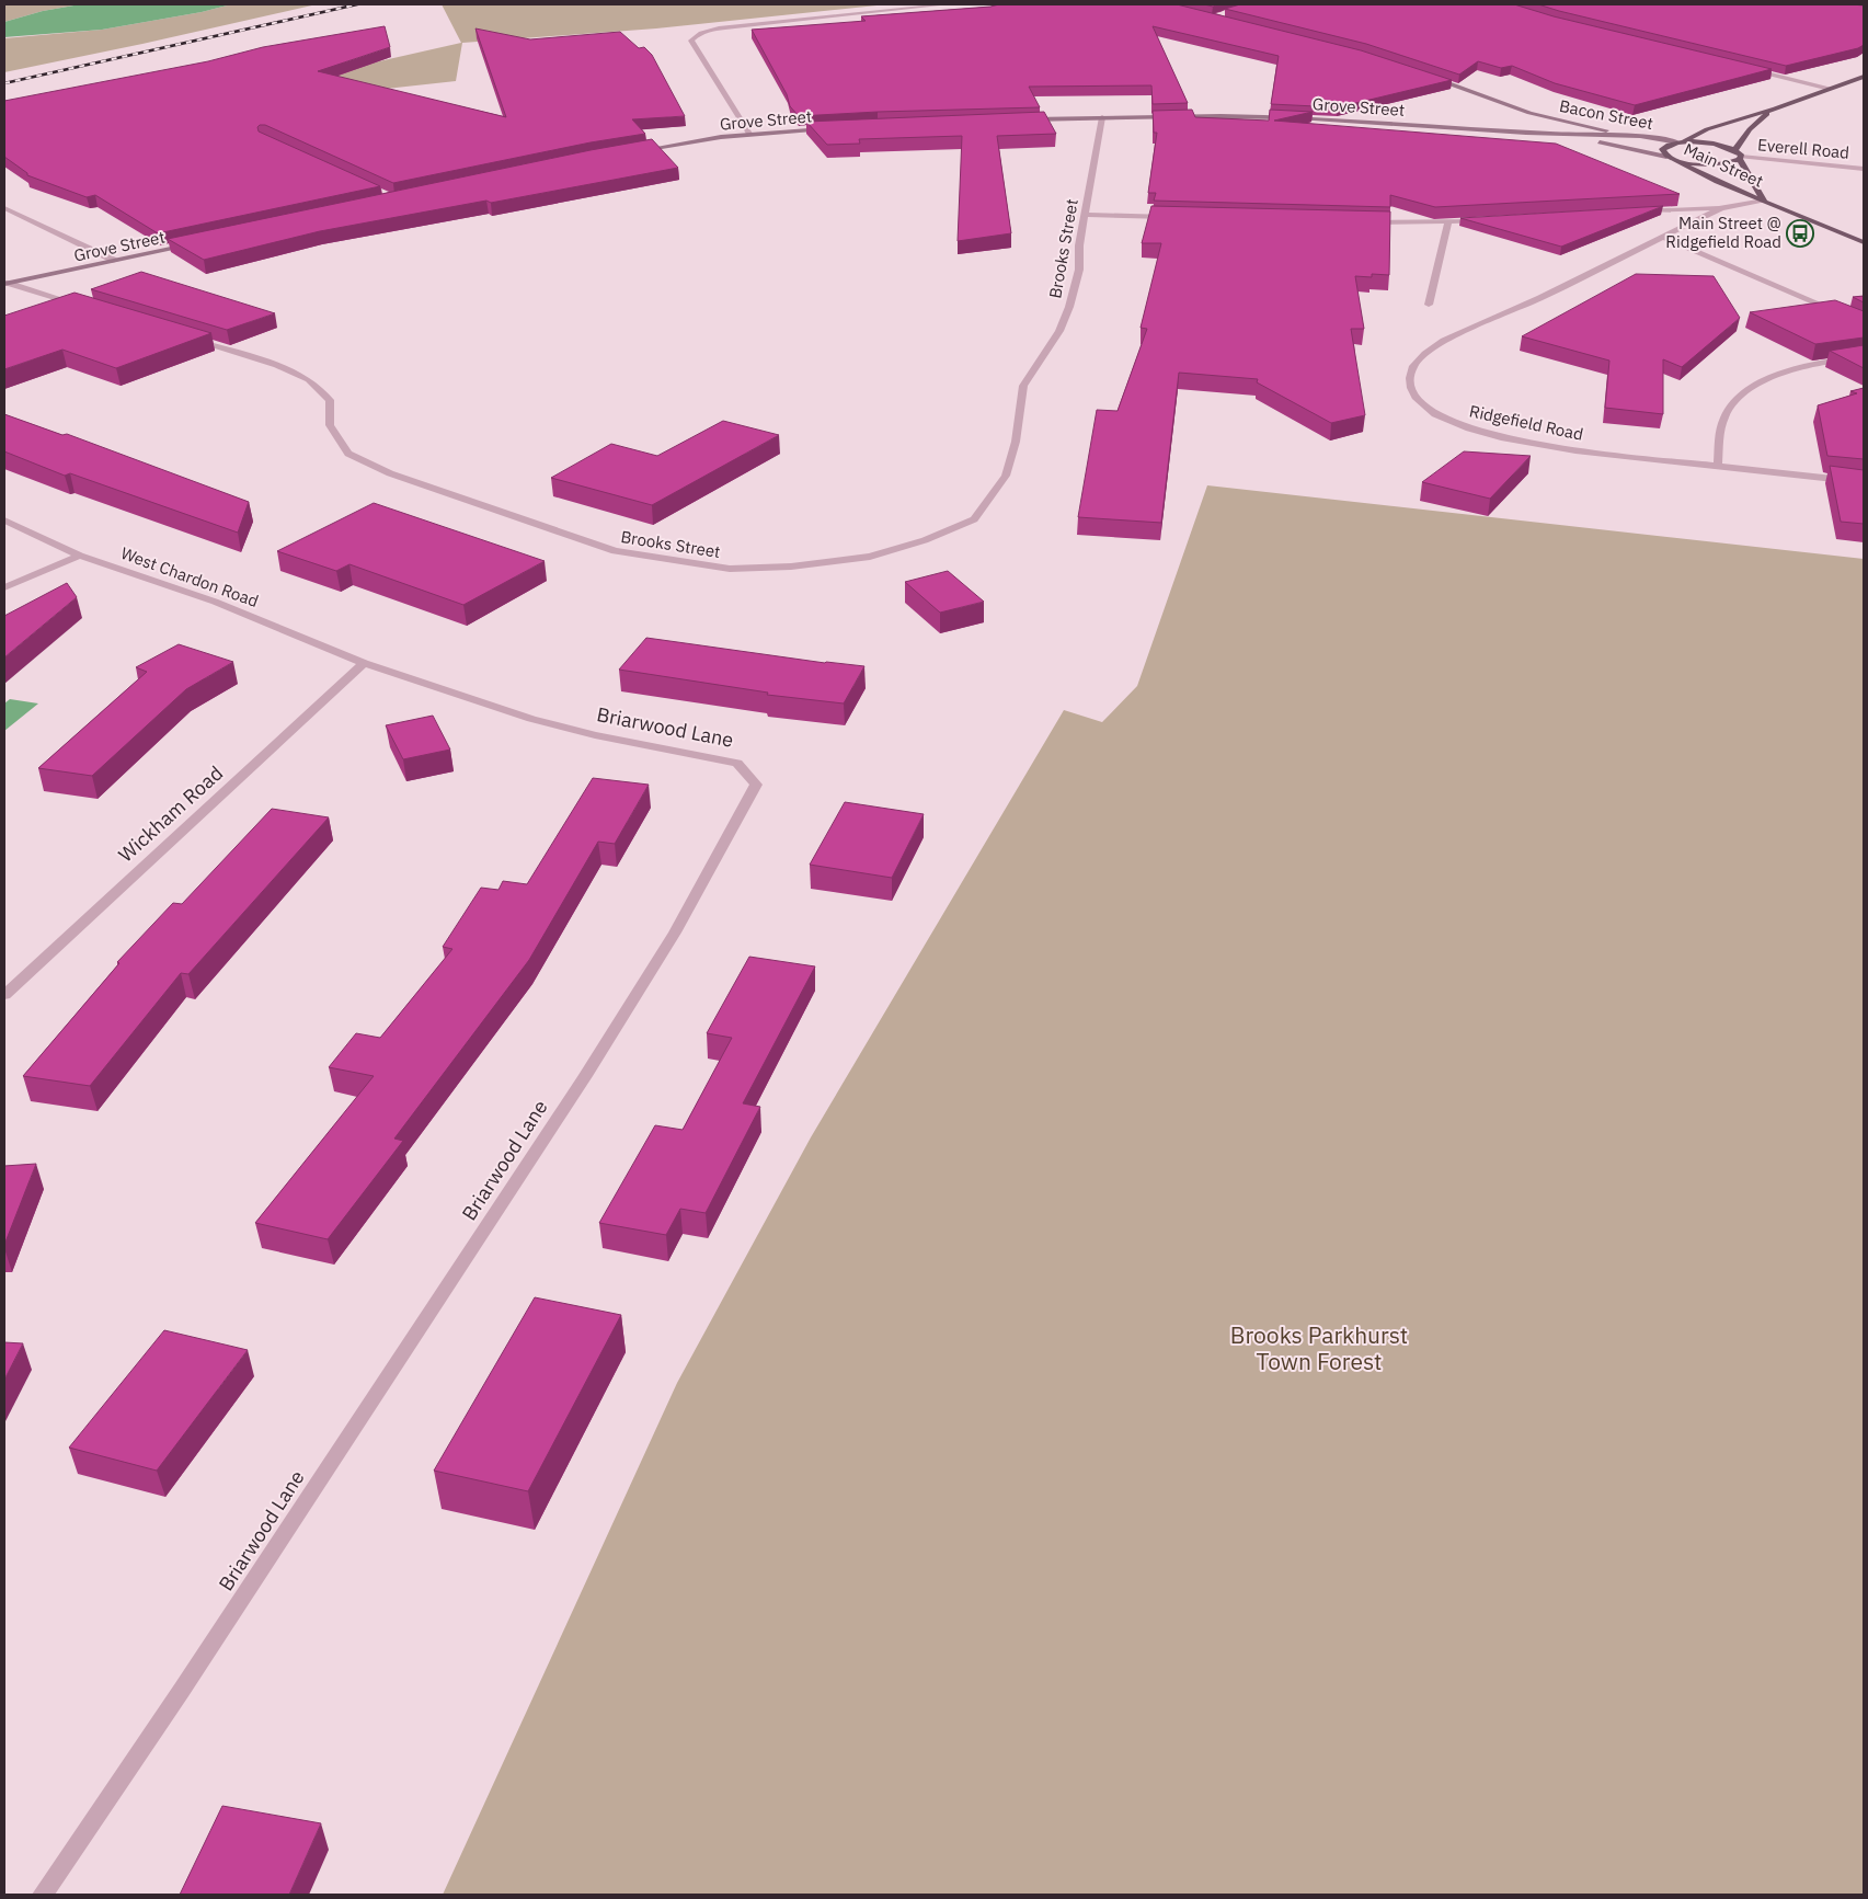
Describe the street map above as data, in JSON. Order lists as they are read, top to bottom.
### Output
{
  "streets": {
    "main road": ["Main Street"],
    "street": [
      "Grove Street",
      "Bacon Street",
      "Everell Road",
      "Brooks Street",
      "Ridgefield Road",
      "West Chardon Road",
      "Briarwood Lane",
      "Wickham Road"
    ]
  },
  "crossings": [
    ["Grove Street", "Bacon Street"],
    ["Grove Street", "Brooks Street"],
    ["Bacon Street", "Main Street"],
    ["Everell Road", "Main Street"],
    ["Main Street", "Ridgefield Road"],
    ["West Chardon Road", "Briarwood Lane"],
    ["West Chardon Road", "Wickham Road"],
    ["Briarwood Lane", "Wickham Road"]
  ],
  "parks": ["Brooks Parkhurst Town Forest"],
  "places": {
    "bus stop": ["Main Street @ Ridgefield Road"]
  }
}
